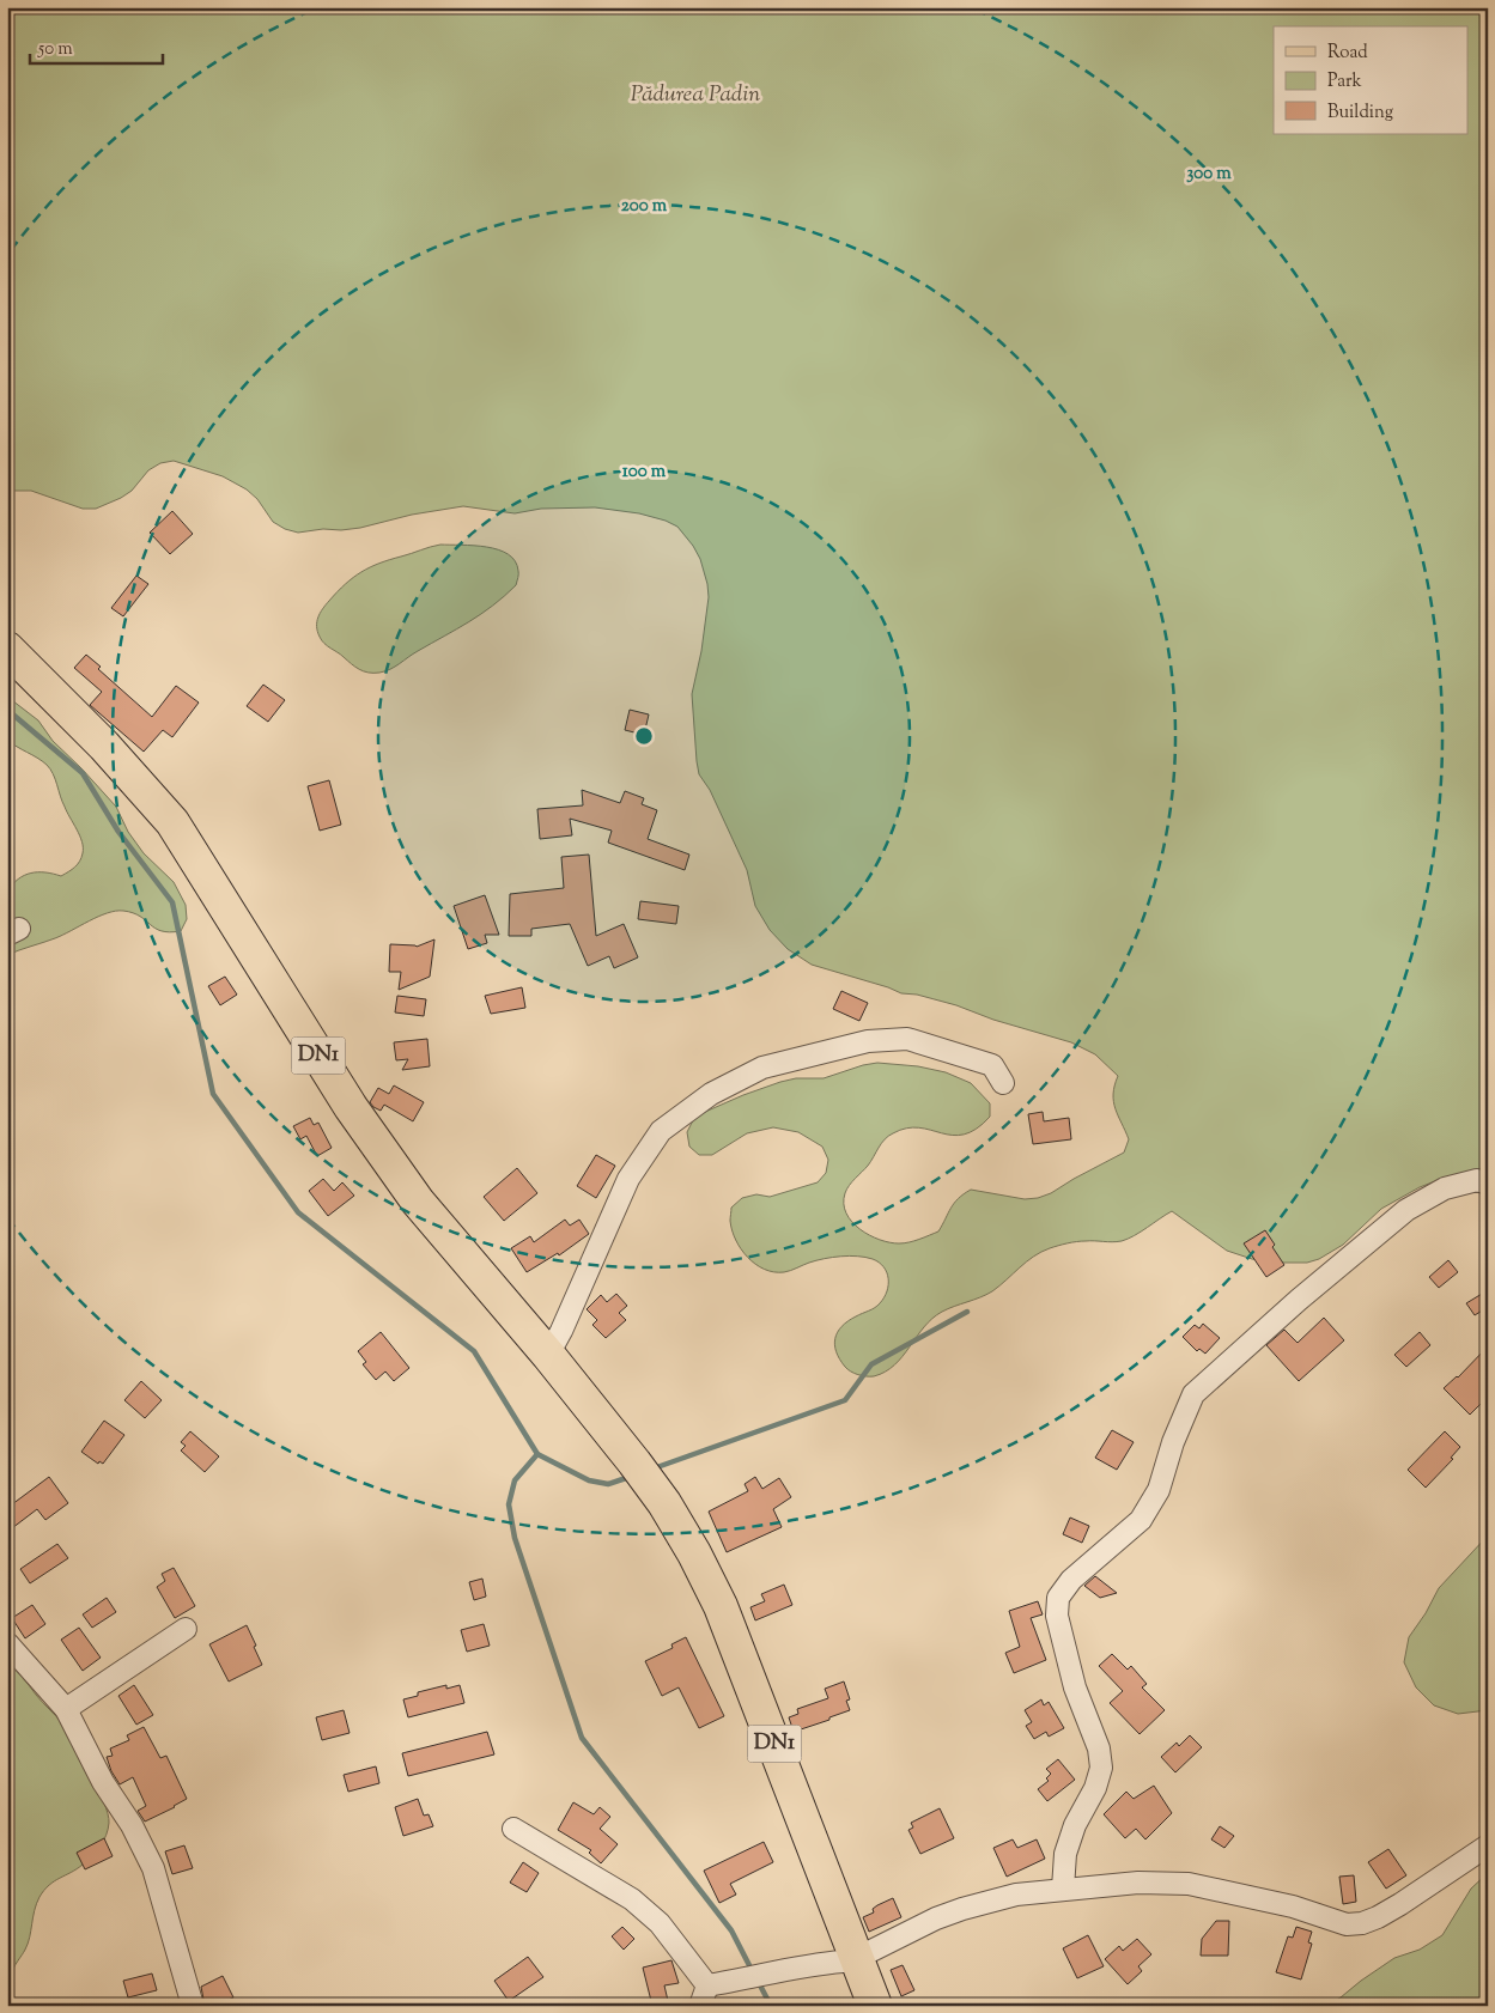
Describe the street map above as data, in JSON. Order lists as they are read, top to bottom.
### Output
{
  "streets": {
    "main road": ["DN1"]
  },
  "parks": ["Pădurea Padin"],
  "legend": ["Road", "Park", "Building"],
  "scale_bar": "50 m",
  "rings": ["300 m", "200 m", "100 m"]
}
